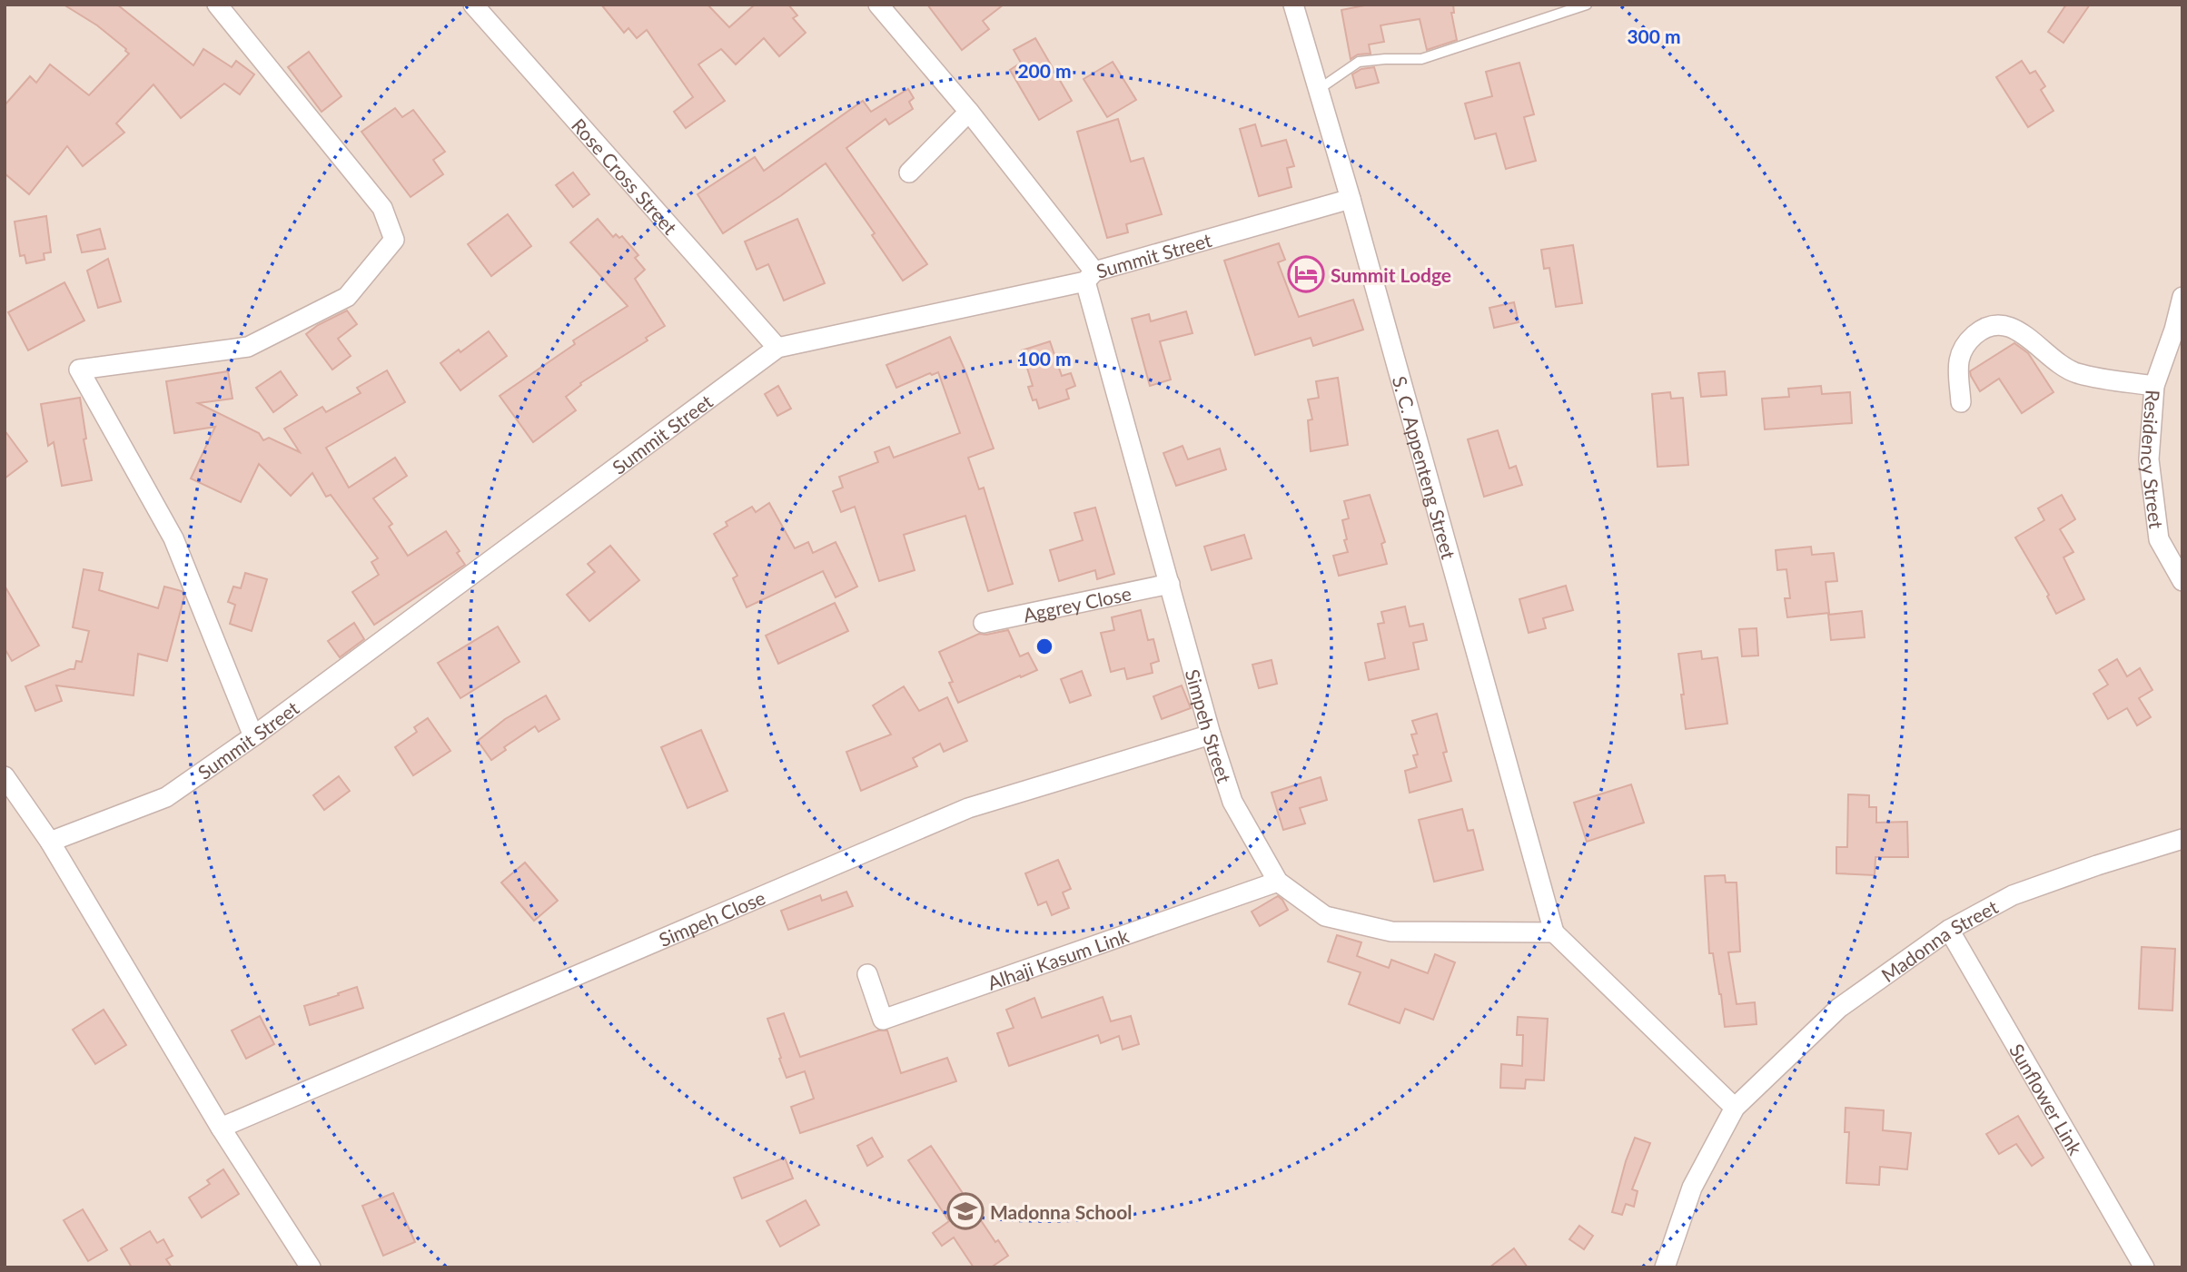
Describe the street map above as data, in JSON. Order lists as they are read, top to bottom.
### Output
{
  "streets": {
    "street": [
      "Rose Cross Street",
      "Summit Street",
      "Residency Street",
      "S. C. Appenteng Street",
      "Aggrey Close",
      "Simpeh Street",
      "Simpeh Close",
      "Madonna Street",
      "Alhaji Kasum Link",
      "Sunflower Link"
    ]
  },
  "crossings": [
    ["Rose Cross Street", "Summit Street"],
    ["Summit Street", "S. C. Appenteng Street"],
    ["Summit Street", "Simpeh Street"],
    ["S. C. Appenteng Street", "Simpeh Street"],
    ["Aggrey Close", "Simpeh Street"],
    ["Simpeh Street", "Simpeh Close"],
    ["Simpeh Street", "Alhaji Kasum Link"],
    ["Madonna Street", "Sunflower Link"]
  ],
  "places": {
    "hotel": ["Summit Lodge"],
    "school or university": ["Madonna School"]
  },
  "rings": ["300 m", "200 m", "100 m"]
}
